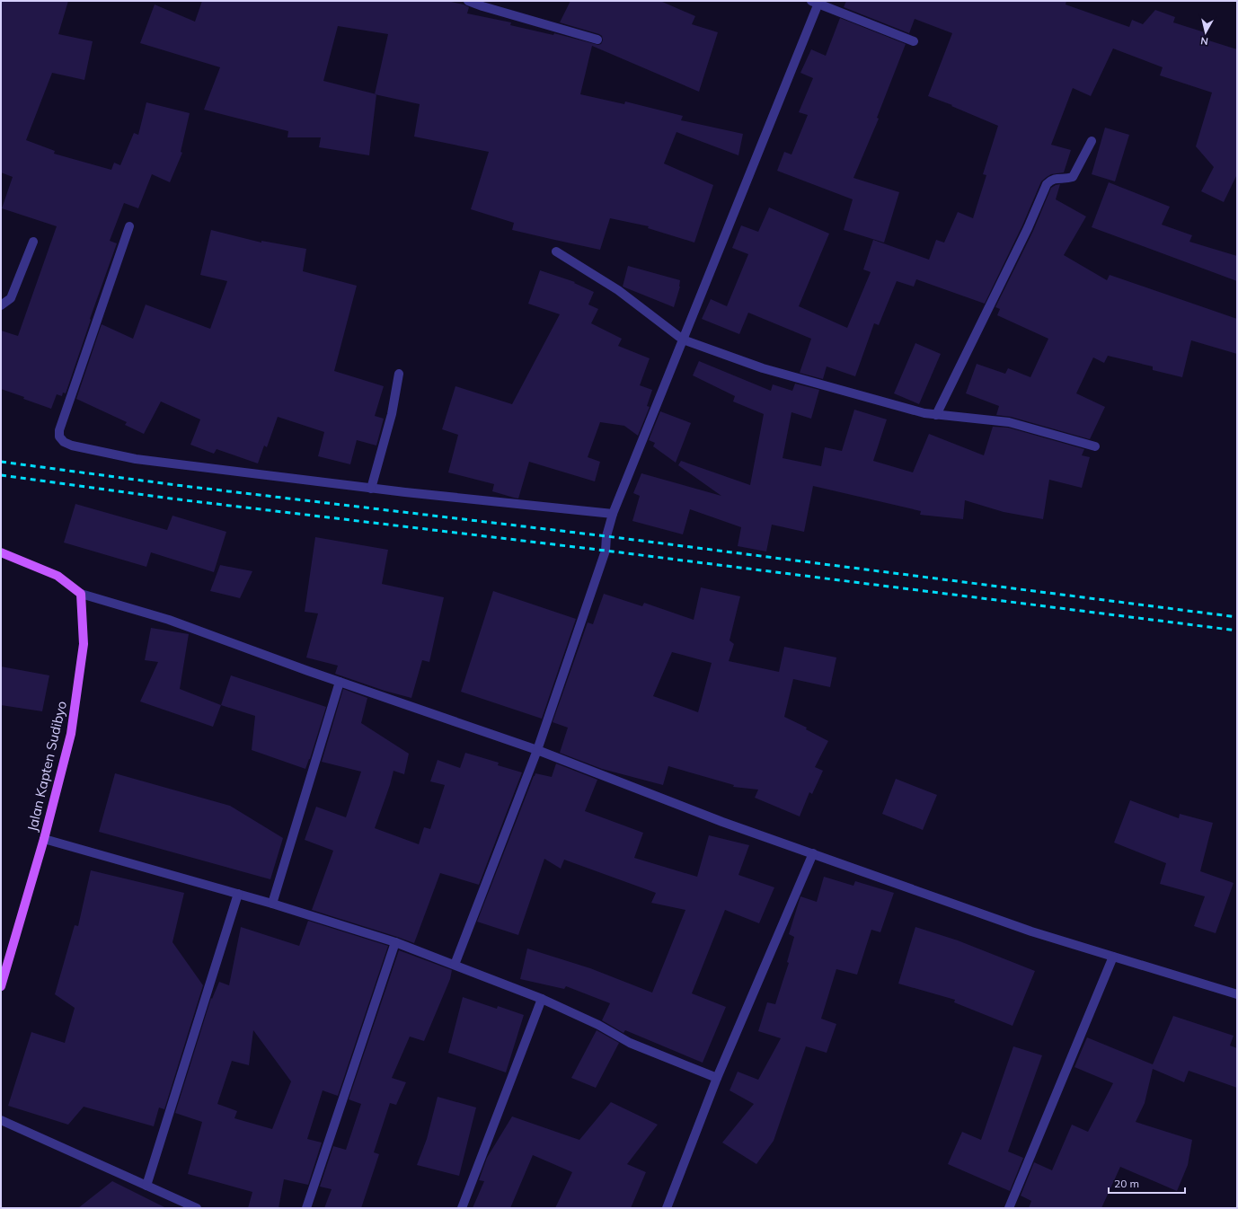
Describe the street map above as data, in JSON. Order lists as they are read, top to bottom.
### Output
{
  "streets": {
    "main road": ["Jalan Kapten Sudibyo"]
  },
  "scale_bar": "20 m",
  "north": "bottom"
}
